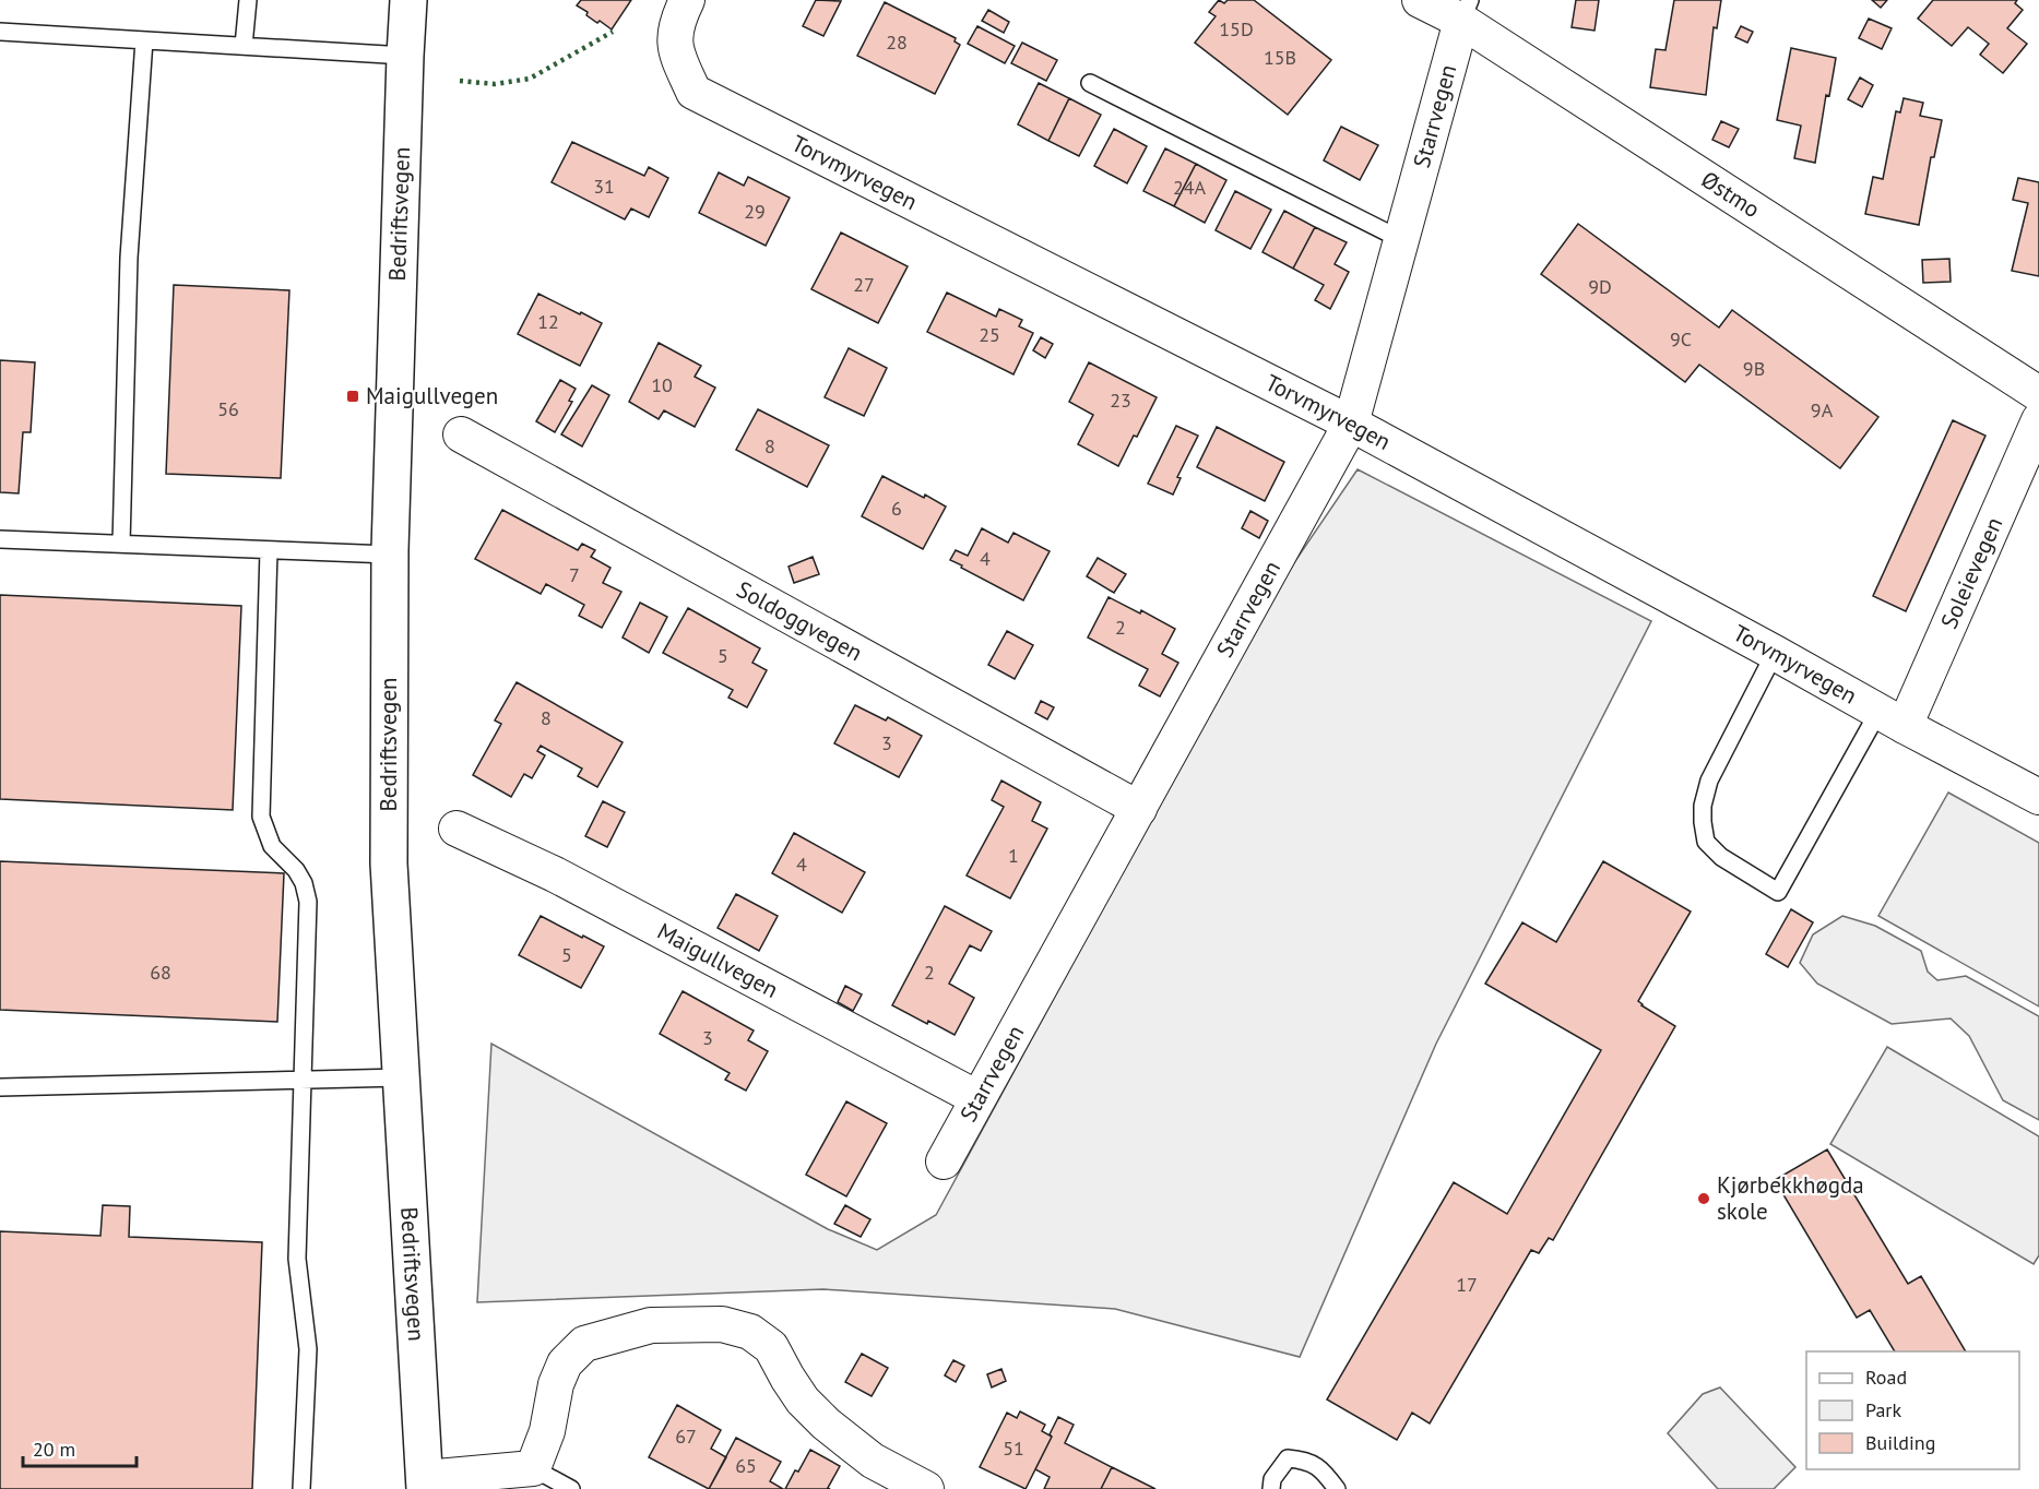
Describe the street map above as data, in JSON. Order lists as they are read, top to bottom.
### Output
{
  "streets": {
    "street": [
      "Starrvegen",
      "Torvmyrvegen",
      "Østmo",
      "Bedriftsvegen",
      "Soleievegen",
      "Soldoggvegen",
      "Maigullvegen"
    ]
  },
  "crossings": [
    ["Starrvegen", "Torvmyrvegen"],
    ["Starrvegen", "Østmo"],
    ["Starrvegen", "Soldoggvegen"],
    ["Starrvegen", "Maigullvegen"],
    ["Torvmyrvegen", "Soleievegen"]
  ],
  "places": {
    "transit": ["Maigullvegen"],
    "other": ["Kjørbekkhøgda skole"]
  },
  "house_numbers": [
    "15D",
    "28",
    "15B",
    "31",
    "24A",
    "29",
    "27",
    "9D",
    "12",
    "25",
    "9C",
    "9B",
    "10",
    "23",
    "56",
    "9A",
    "8",
    "6",
    "4",
    "7",
    "2",
    "5",
    "8",
    "3",
    "1",
    "4",
    "5",
    "68",
    "2",
    "3",
    "17",
    "67",
    "51",
    "65"
  ],
  "legend": ["Road", "Park", "Building"],
  "scale_bar": "20 m"
}
